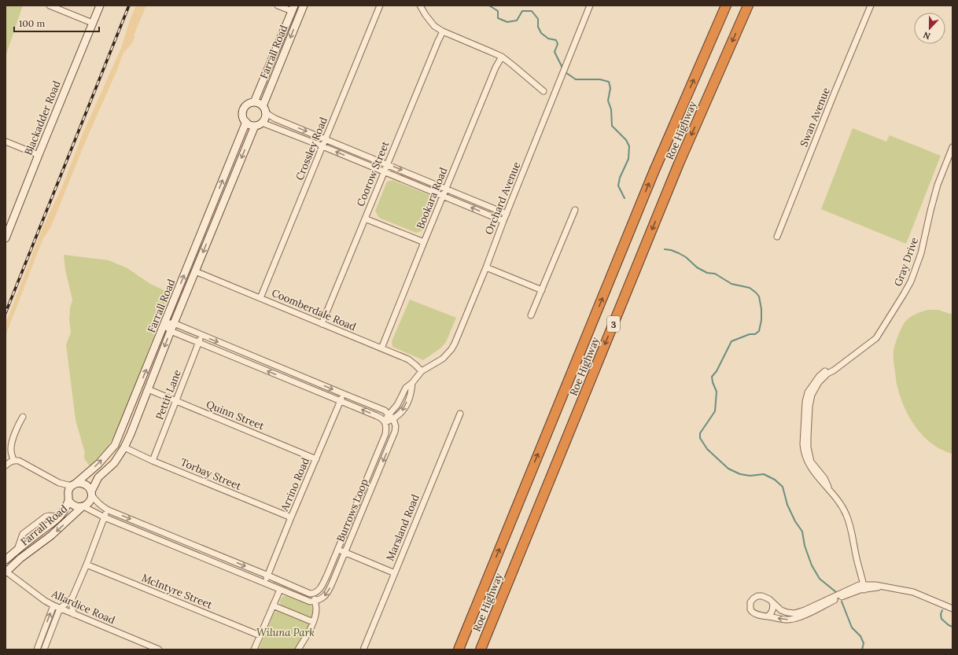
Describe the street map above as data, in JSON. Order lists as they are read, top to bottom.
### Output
{
  "streets": {
    "highway": ["Roe Highway", "3"],
    "main road": ["Farrall Road", "Blackadder Road"],
    "street": [
      "Swan Avenue",
      "Crossley Road",
      "Coorow Street",
      "Bookara Road",
      "Orchard Avenue",
      "Gray Drive",
      "Coomberdale Road",
      "Pettit Lane",
      "Quinn Street",
      "Torbay Street",
      "Arrino Road",
      "Burrows Loop",
      "Marsland Road",
      "McIntyre Street",
      "Allardice Road"
    ]
  },
  "crossings": [
    ["Farrall Road", "Coomberdale Road"],
    ["Farrall Road", "Quinn Street"],
    ["Farrall Road", "Torbay Street"],
    ["Farrall Road", "Allardice Road"],
    ["Crossley Road", "Coomberdale Road"],
    ["Coorow Street", "Coomberdale Road"],
    ["Bookara Road", "Coomberdale Road"],
    ["Orchard Avenue", "Coomberdale Road"],
    ["Orchard Avenue", "Burrows Loop"],
    ["Pettit Lane", "Quinn Street"],
    ["Pettit Lane", "Torbay Street"],
    ["Quinn Street", "Arrino Road"],
    ["Torbay Street", "Arrino Road"]
  ],
  "parks": ["Wiluna Park"],
  "scale_bar": "100 m",
  "north": "bottom"
}
